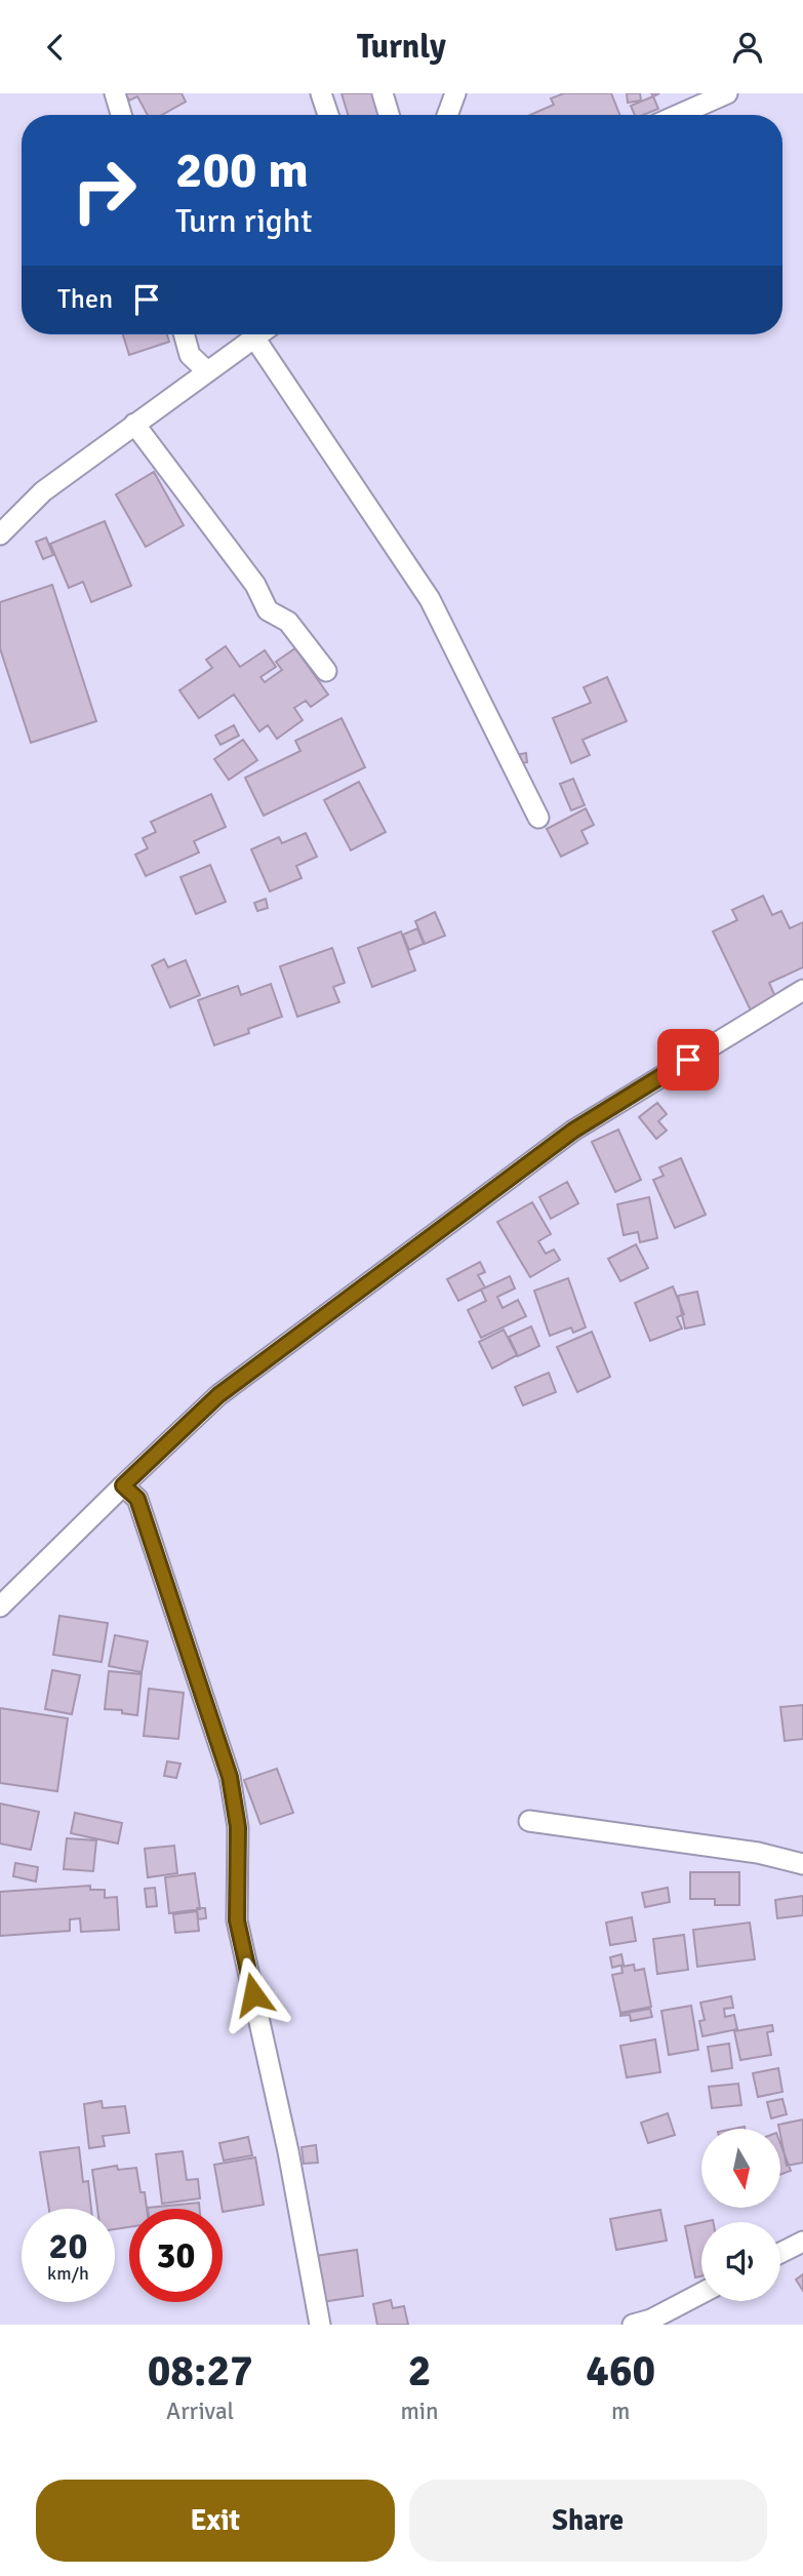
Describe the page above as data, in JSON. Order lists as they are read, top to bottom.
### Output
{
  "north": "bottom",
  "page": {
    "header": "Turnly",
    "turn": ["200 m", "Turn right"],
    "then": "Then",
    "speed": "20 km/h",
    "limit": "30",
    "eta": [
      "08:27",
      "Arrival",
      "2",
      "min",
      "460",
      "m"
    ],
    "buttons": ["Exit", "Share"]
  }
}
